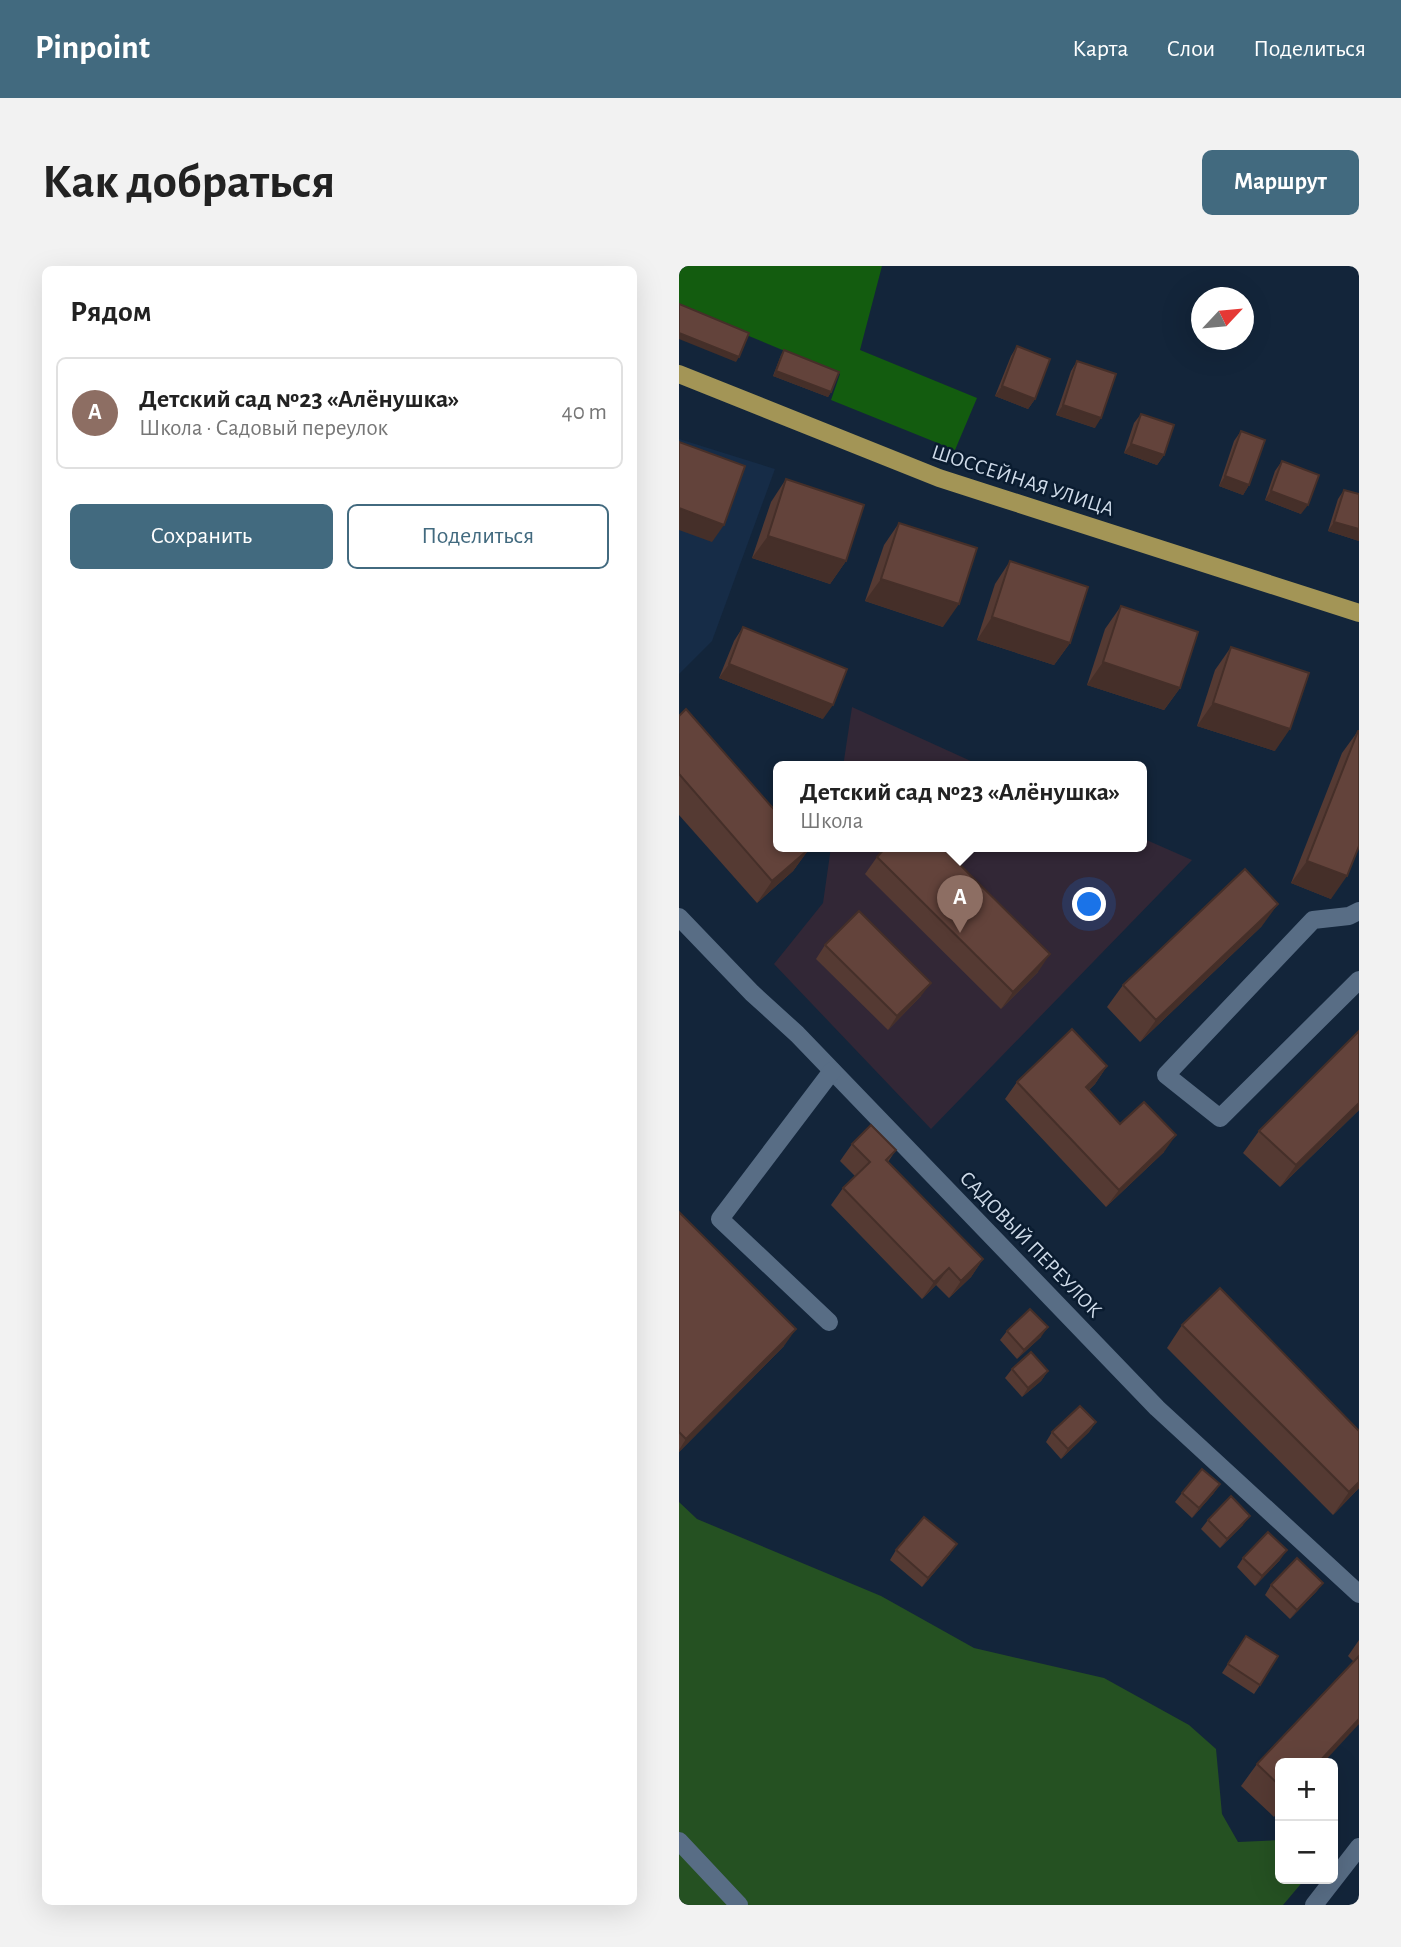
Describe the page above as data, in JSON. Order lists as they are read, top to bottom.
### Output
{
  "streets": {
    "main road": ["ШОССЕЙНАЯ УЛИЦА"],
    "street": ["САДОВЫЙ ПЕРЕУЛОК"]
  },
  "north": "top right",
  "page": {
    "header": "Pinpoint",
    "nav": ["Карта", "Слои", "Поделиться"],
    "buttons": [
      "Маршрут",
      ["Сохранить", "Поделиться"]
    ],
    "title": "Как добраться",
    "heading": "Рядом",
    "list": [
      {
        "mark": "A",
        "name": "Детский сад №23 «Алёнушка»",
        "note": "Школа · Садовый переулок",
        "value": "40 m"
      }
    ],
    "popup": ["Детский сад №23 «Алёнушка»", "Школа"],
    "pins": "A",
    "map_buttons": ["+", "−"]
  }
}
